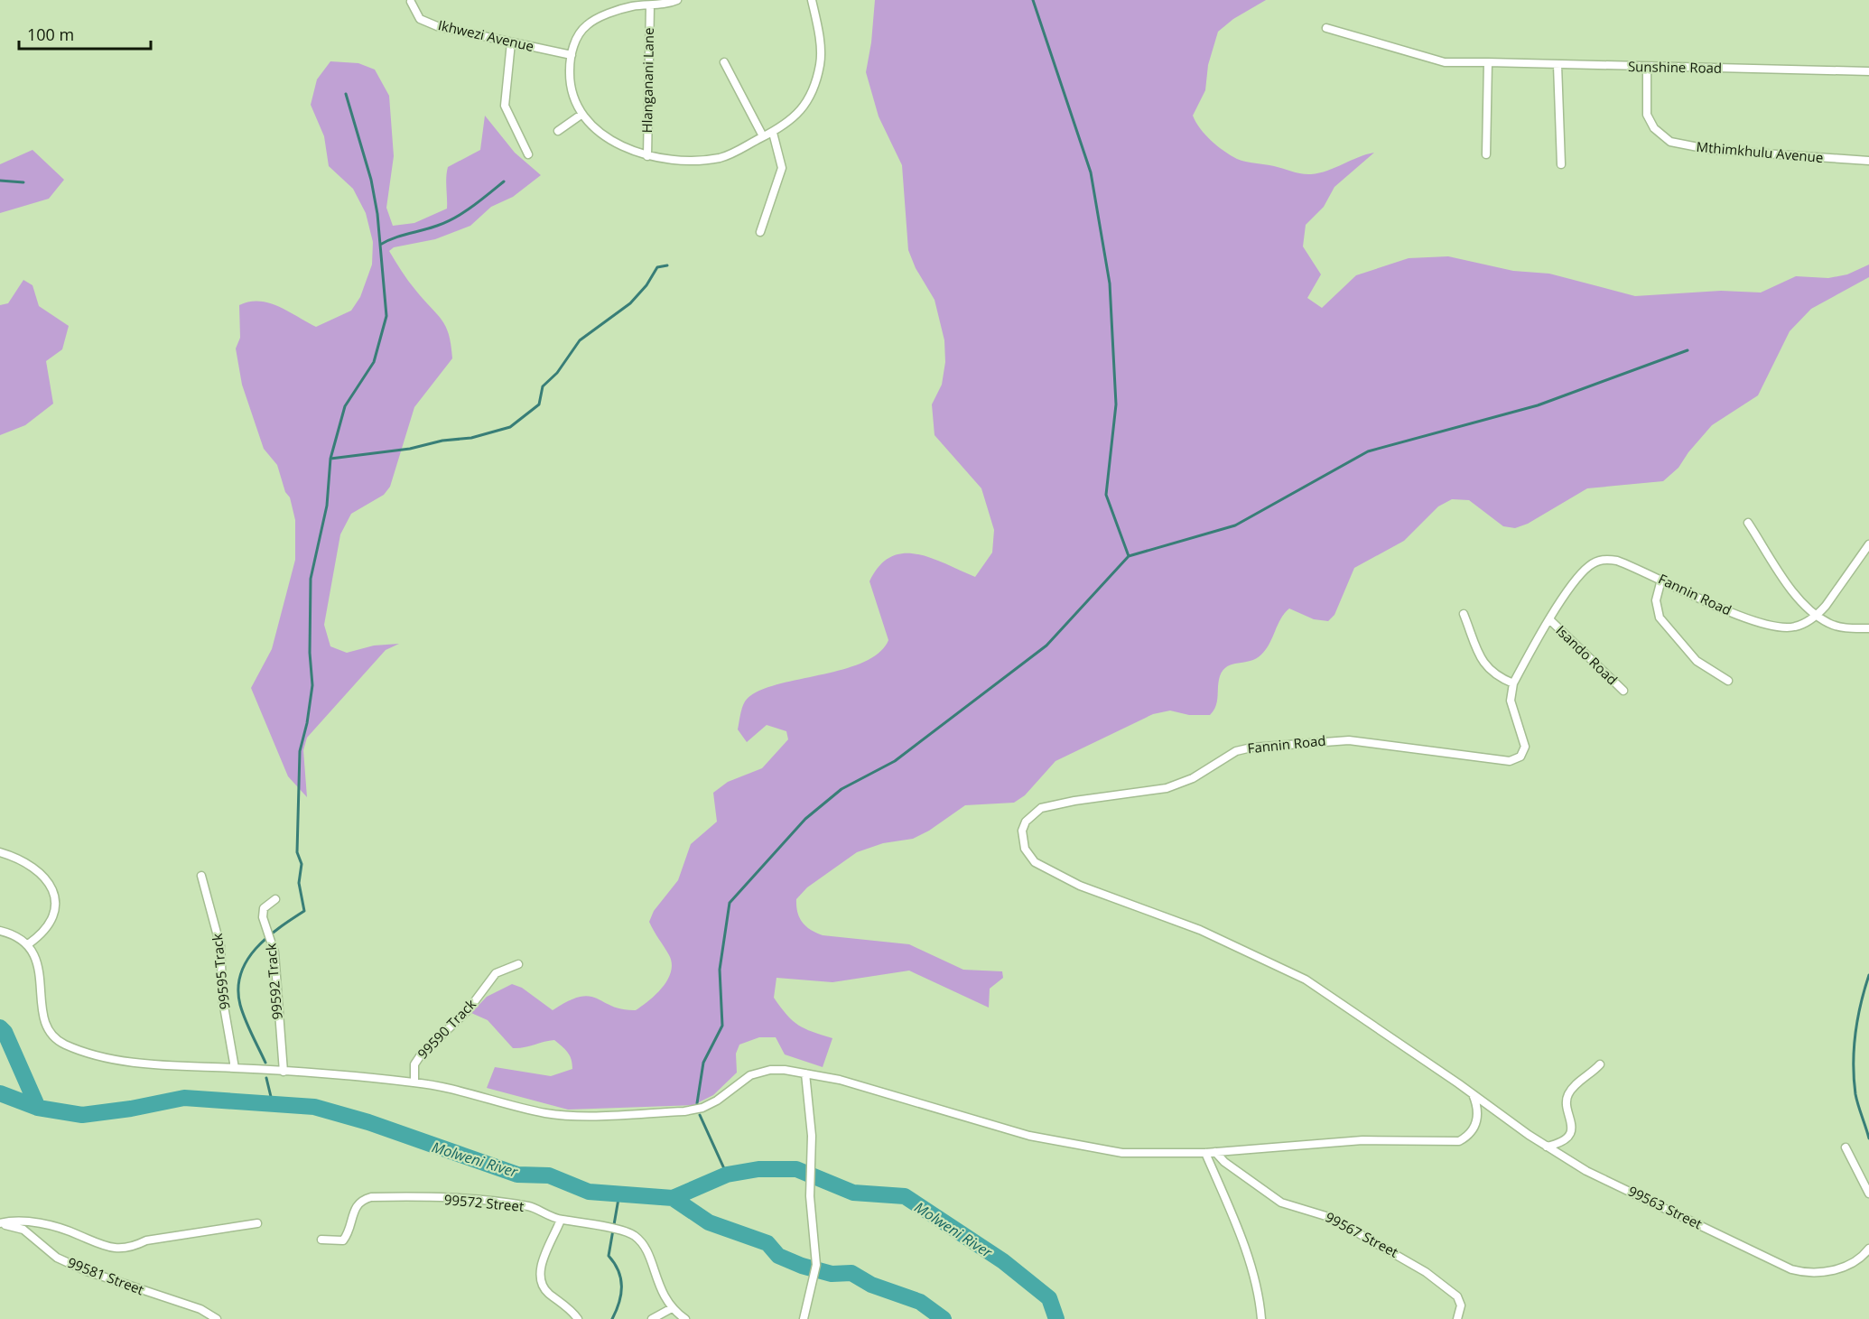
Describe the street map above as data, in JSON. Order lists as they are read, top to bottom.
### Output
{
  "streets": {
    "street": [
      "Ikhwezi Avenue",
      "Sunshine Road",
      "Hlanganani Lane",
      "Mthimkhulu Avenue",
      "Fannin Road",
      "Isando Road",
      "99595 Track",
      "99592 Track",
      "99590 Track",
      "99572 Street",
      "99563 Street",
      "99567 Street",
      "99581 Street"
    ]
  },
  "crossings": [
    ["Sunshine Road", "Mthimkhulu Avenue"],
    ["Fannin Road", "Isando Road"],
    ["Fannin Road", "99563 Street"]
  ],
  "water": ["Molweni River"],
  "scale_bar": "100 m"
}
